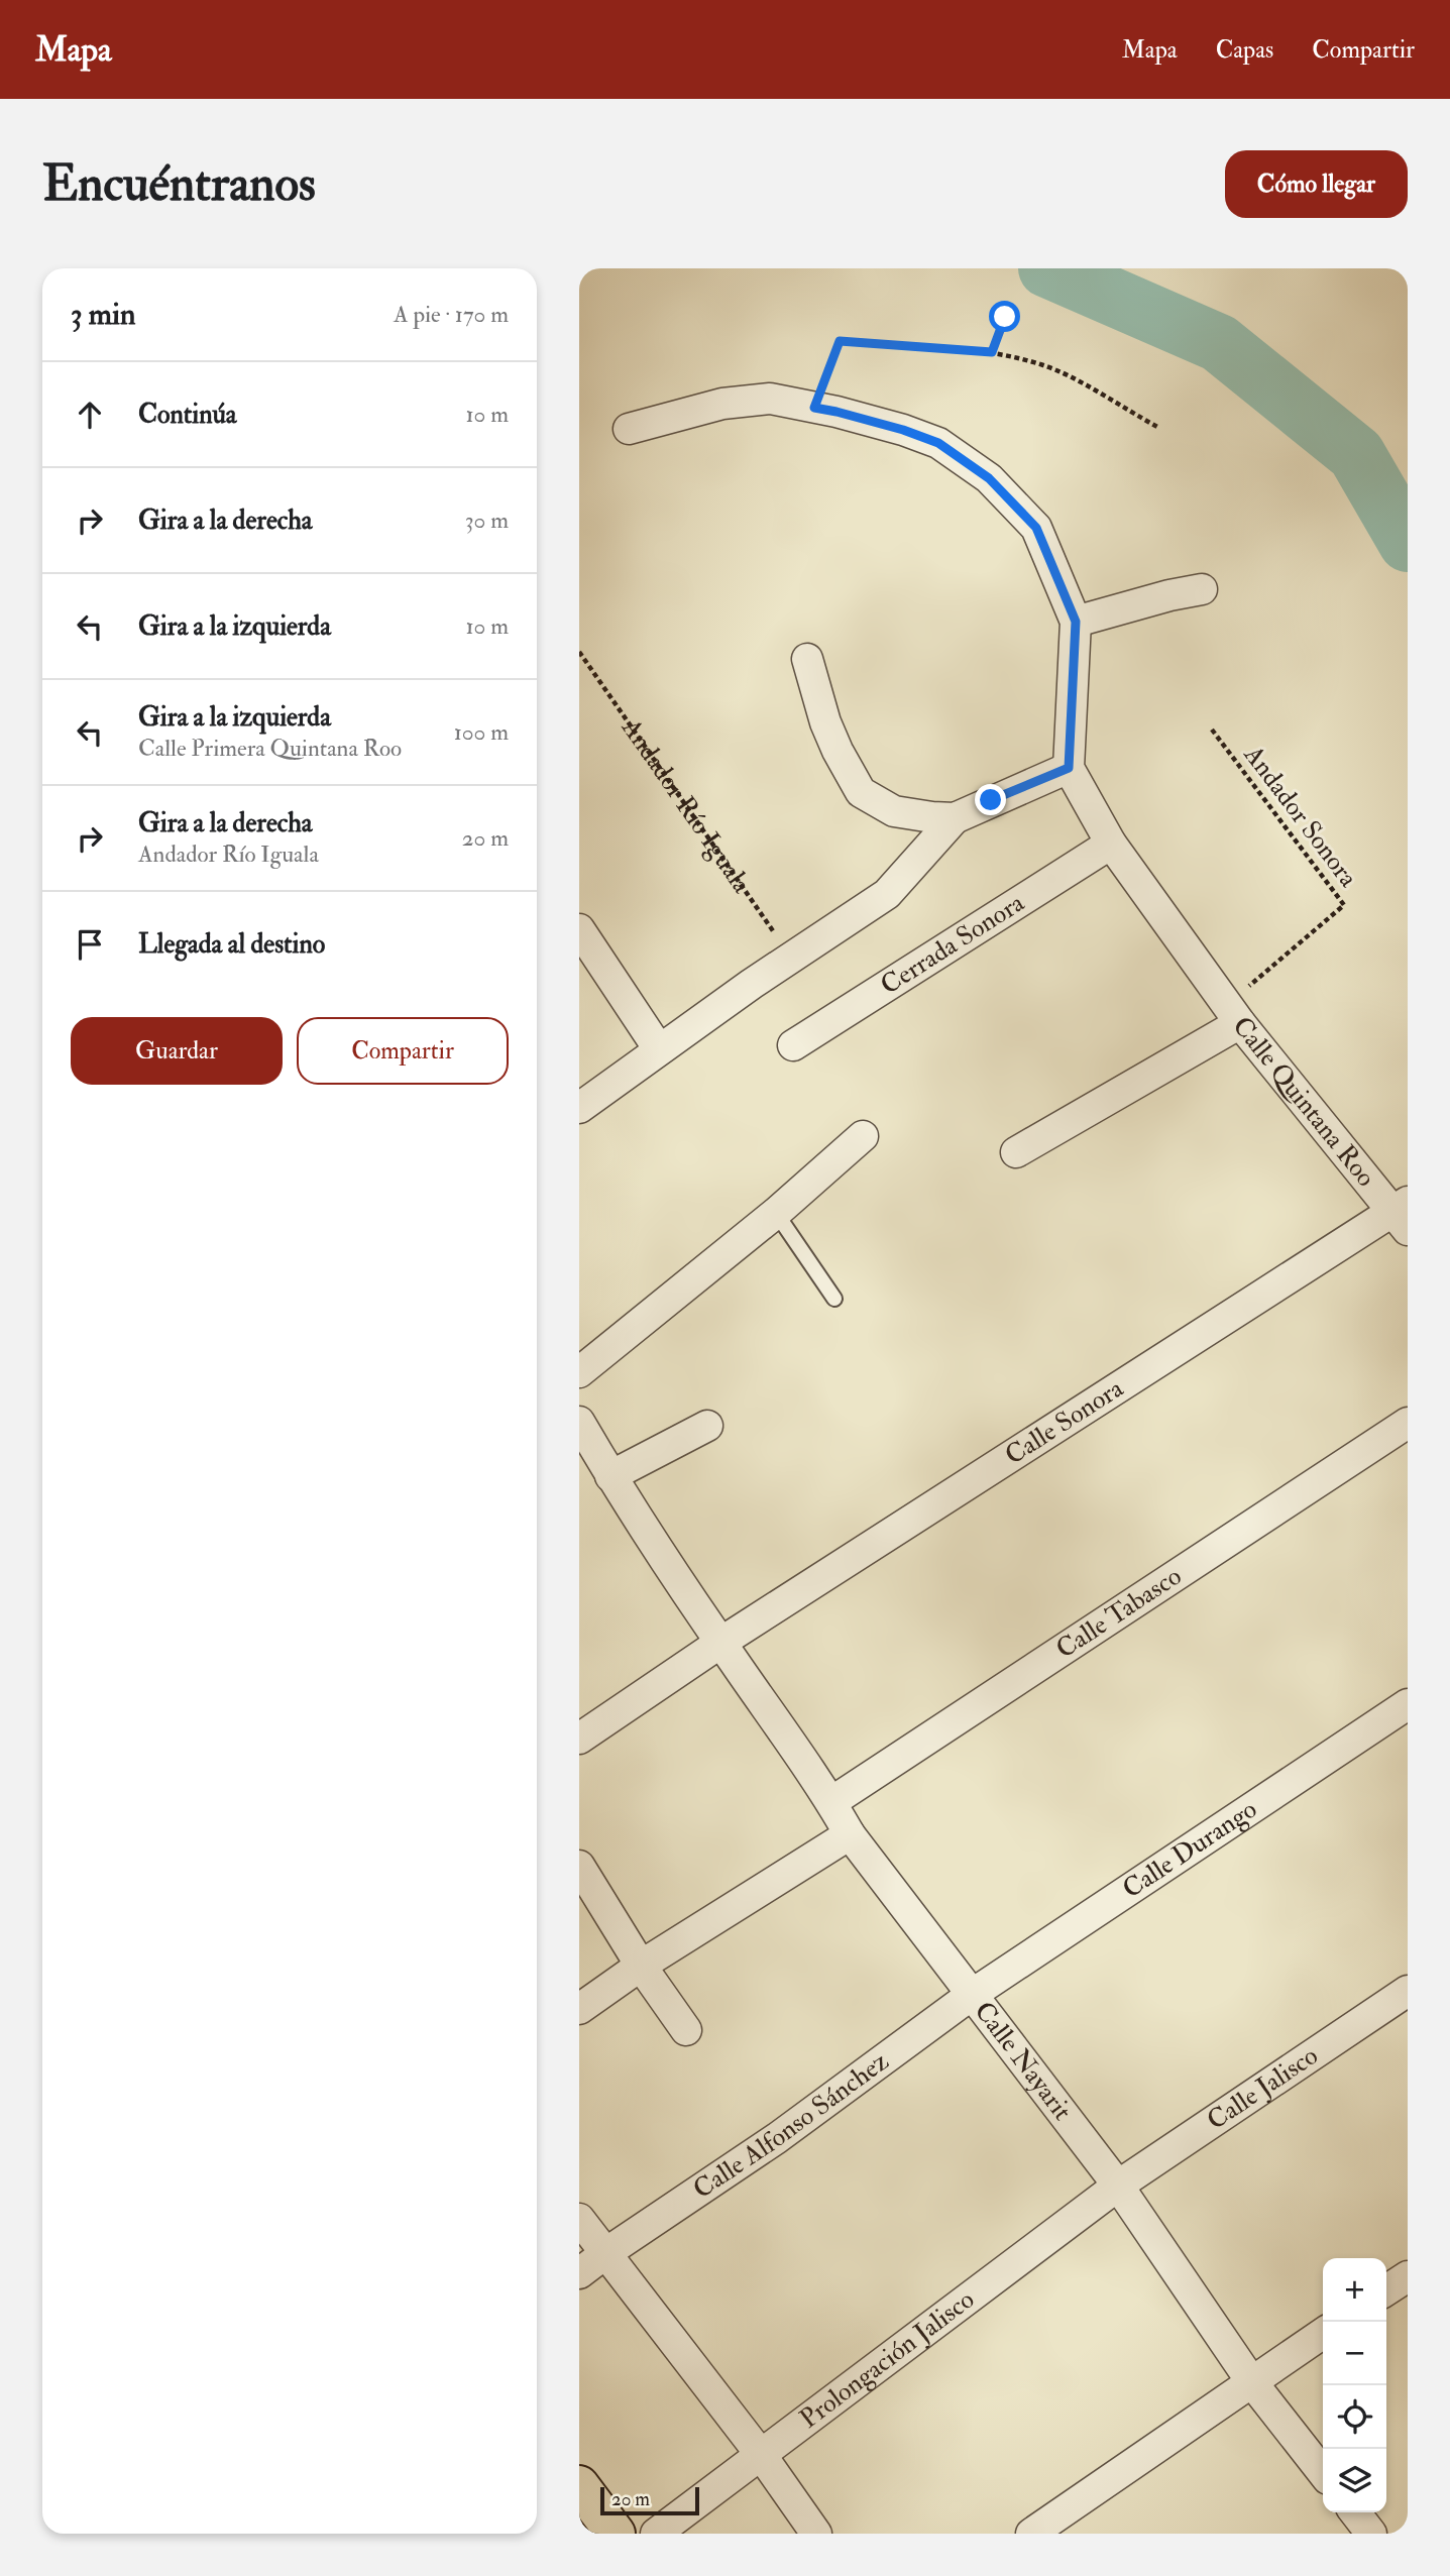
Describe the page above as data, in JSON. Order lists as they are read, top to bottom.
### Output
{
  "streets": {
    "street": [
      "Cerrada Sonora",
      "Calle Quintana Roo",
      "Calle Sonora",
      "Calle Tabasco",
      "Calle Durango",
      "Calle Nayarit",
      "Calle Jalisco",
      "Calle Alfonso Sánchez",
      "Prolongación Jalisco"
    ],
    "path": ["Andador Río Iguala", "Andador Sonora"]
  },
  "crossings": [
    ["Andador Sonora", "Calle Quintana Roo"],
    ["Cerrada Sonora", "Calle Quintana Roo"],
    ["Calle Quintana Roo", "Calle Sonora"],
    ["Calle Sonora", "Calle Nayarit"],
    ["Calle Tabasco", "Calle Nayarit"],
    ["Calle Durango", "Calle Nayarit"],
    ["Calle Durango", "Calle Alfonso Sánchez"],
    ["Calle Nayarit", "Calle Jalisco"],
    ["Calle Nayarit", "Calle Alfonso Sánchez"],
    ["Calle Nayarit", "Prolongación Jalisco"],
    ["Calle Jalisco", "Prolongación Jalisco"]
  ],
  "scale_bar": "20 m",
  "page": {
    "header": "Mapa",
    "nav": ["Mapa", "Capas", "Compartir"],
    "buttons": [
      "Cómo llegar",
      ["Guardar", "Compartir"]
    ],
    "title": "Encuéntranos",
    "heading": ["3 min", "A pie · 170 m"],
    "list": [
      ["Continúa", "10 m"],
      ["Gira a la derecha", "30 m"],
      ["Gira a la izquierda", "10 m"],
      ["Gira a la izquierda", "Calle Primera Quintana Roo", "100 m"],
      ["Gira a la derecha", "Andador Río Iguala", "20 m"],
      "Llegada al destino"
    ],
    "map_buttons": ["+", "−"],
    "scale": "20 m"
  }
}
